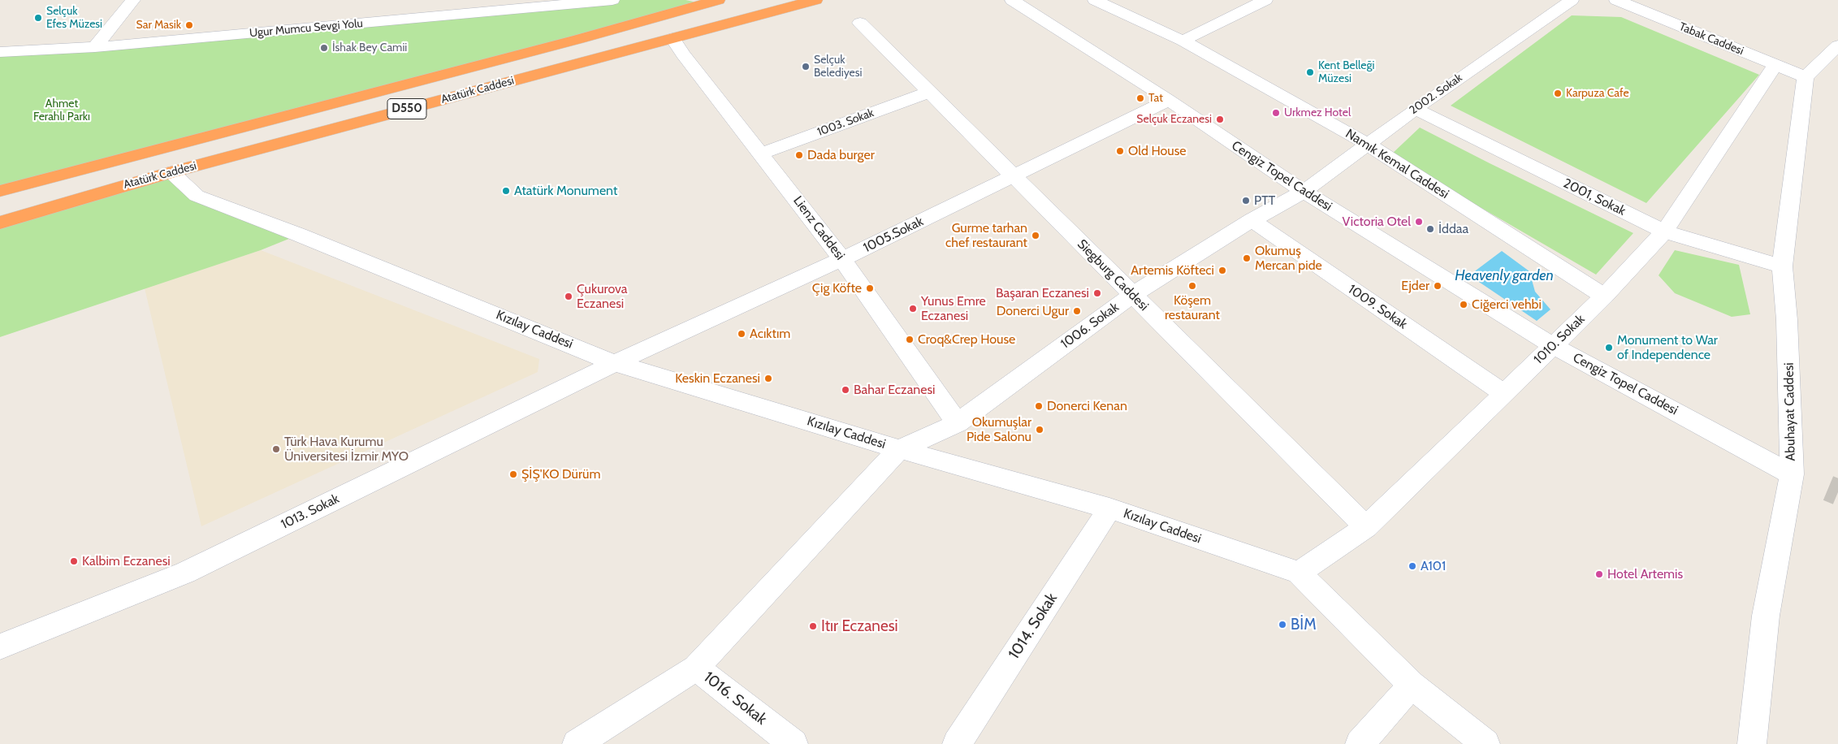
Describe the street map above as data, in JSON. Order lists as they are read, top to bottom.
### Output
{
  "streets": {
    "highway": ["Atatürk Caddesi", "D550"],
    "street": [
      "Ugur Mumcu Sevgi Yolu",
      "Tabak Caddesi",
      "2002. Sokak",
      "1003. Sokak",
      "Namık Kemal Caddesi",
      "Cengiz Topel Caddesi",
      "2001, Sokak",
      "Lienz Caddesi",
      "1005.Sokak",
      "Siegburg Caddesi",
      "1009. Sokak",
      "1006. Sokak",
      "Kızılay Caddesi",
      "1010. Sokak",
      "Abuhayat Caddesi",
      "1013. Sokak",
      "1014. Sokak",
      "1016. Sokak"
    ]
  },
  "crossings": [
    ["Tabak Caddesi", "1010. Sokak"],
    ["Tabak Caddesi", "Abuhayat Caddesi"],
    ["Atatürk Caddesi", "Lienz Caddesi"],
    ["Atatürk Caddesi", "Kızılay Caddesi"],
    ["2002. Sokak", "Namık Kemal Caddesi"],
    ["2002. Sokak", "Cengiz Topel Caddesi"],
    ["2002. Sokak", "2001, Sokak"],
    ["2002. Sokak", "1006. Sokak"],
    ["1003. Sokak", "Lienz Caddesi"],
    ["1003. Sokak", "Siegburg Caddesi"],
    ["Namık Kemal Caddesi", "1010. Sokak"],
    ["Cengiz Topel Caddesi", "1005.Sokak"],
    ["Cengiz Topel Caddesi", "1006. Sokak"],
    ["Cengiz Topel Caddesi", "1010. Sokak"],
    ["Cengiz Topel Caddesi", "Abuhayat Caddesi"],
    ["2001, Sokak", "1010. Sokak"],
    ["2001, Sokak", "Abuhayat Caddesi"],
    ["Lienz Caddesi", "1005.Sokak"],
    ["Lienz Caddesi", "1006. Sokak"],
    ["1005.Sokak", "Siegburg Caddesi"],
    ["1005.Sokak", "Kızılay Caddesi"],
    ["1005.Sokak", "1013. Sokak"],
    ["Siegburg Caddesi", "1006. Sokak"],
    ["Siegburg Caddesi", "1010. Sokak"],
    ["1009. Sokak", "1006. Sokak"],
    ["1009. Sokak", "1010. Sokak"],
    ["1006. Sokak", "Kızılay Caddesi"],
    ["Kızılay Caddesi", "1010. Sokak"],
    ["Kızılay Caddesi", "1013. Sokak"],
    ["Kızılay Caddesi", "1014. Sokak"]
  ],
  "water": ["Heavenly garden"],
  "parks": ["Ahmet Ferahlı Parkı"],
  "places": [
    "Selçuk Efes Müzesi",
    "Sar Masik",
    "İshak Bey Camii",
    "Selçuk Belediyesi",
    "Kent Belleği Müzesi",
    "Karpuza Cafe",
    "Tat",
    "Urkmez Hotel",
    "Selçuk Eczanesi",
    "Old House",
    "Dada burger",
    "Atatürk Monument",
    "PTT",
    "Victoria Otel",
    "İddaa",
    "Gurme tarhan chef restaurant",
    "Okumuş Mercan pide",
    "Artemis Köfteci",
    "Köşem restaurant",
    "Ejder",
    "Çig Köfte",
    "Başaran Eczanesi",
    "Çukurova Eczanesi",
    "Ciğerci vehbi",
    "Yunus Emre Eczanesi",
    "Donerci Ugur",
    "Acıktım",
    "Croq&Crep House",
    "Monument to War of Independence",
    "Keskin Eczanesi",
    "Bahar Eczanesi",
    "Donerci Kenan",
    "Okumuşlar Pide Salonu",
    "Türk Hava Kurumu Üniversitesi İzmir MYO",
    "ŞİŞ'KO Dürüm",
    "Kalbim Eczanesi",
    "A101",
    "Hotel Artemis",
    "BİM",
    "Itır Eczanesi"
  ]
}
